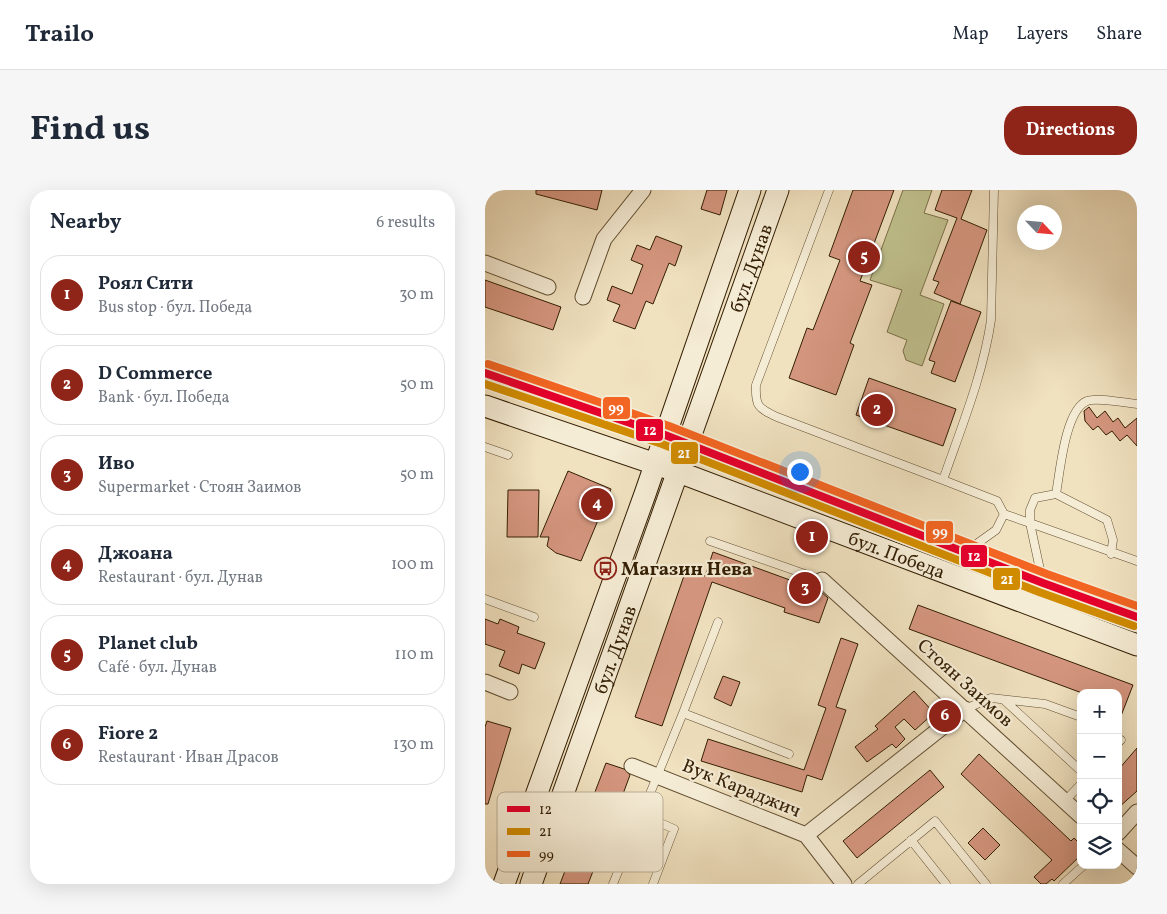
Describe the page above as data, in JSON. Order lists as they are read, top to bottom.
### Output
{
  "streets": {
    "main road": ["бул. Дунав", "бул. Победа"],
    "street": ["Стоян Заимов", "Вук Караджич"]
  },
  "crossings": [
    ["бул. Дунав", "бул. Победа"]
  ],
  "places": {
    "bus stop": ["Магазин Нева"]
  },
  "lines": ["transit line 99", "transit line 12", "transit line 21"],
  "legend": ["12", "21", "99"],
  "north": "bottom right",
  "page": {
    "header": "Trailo",
    "nav": ["Map", "Layers", "Share"],
    "title": "Find us",
    "buttons": "Directions",
    "heading": ["Nearby", "6 results"],
    "pins": [
      "5",
      "2",
      "4",
      "1",
      "3",
      "6"
    ],
    "list": [
      {
        "mark": "1",
        "name": "Роял Сити",
        "note": "Bus stop · бул. Победа",
        "value": "30 m"
      },
      {
        "mark": "2",
        "name": "D Commerce",
        "note": "Bank · бул. Победа",
        "value": "50 m"
      },
      {
        "mark": "3",
        "name": "Иво",
        "note": "Supermarket · Стоян Заимов",
        "value": "50 m"
      },
      {
        "mark": "4",
        "name": "Джоана",
        "note": "Restaurant · бул. Дунав",
        "value": "100 m"
      },
      {
        "mark": "5",
        "name": "Planet club",
        "note": "Café · бул. Дунав",
        "value": "110 m"
      },
      {
        "mark": "6",
        "name": "Fiore 2",
        "note": "Restaurant · Иван Драсов",
        "value": "130 m"
      }
    ],
    "map_buttons": ["+", "−"]
  }
}
